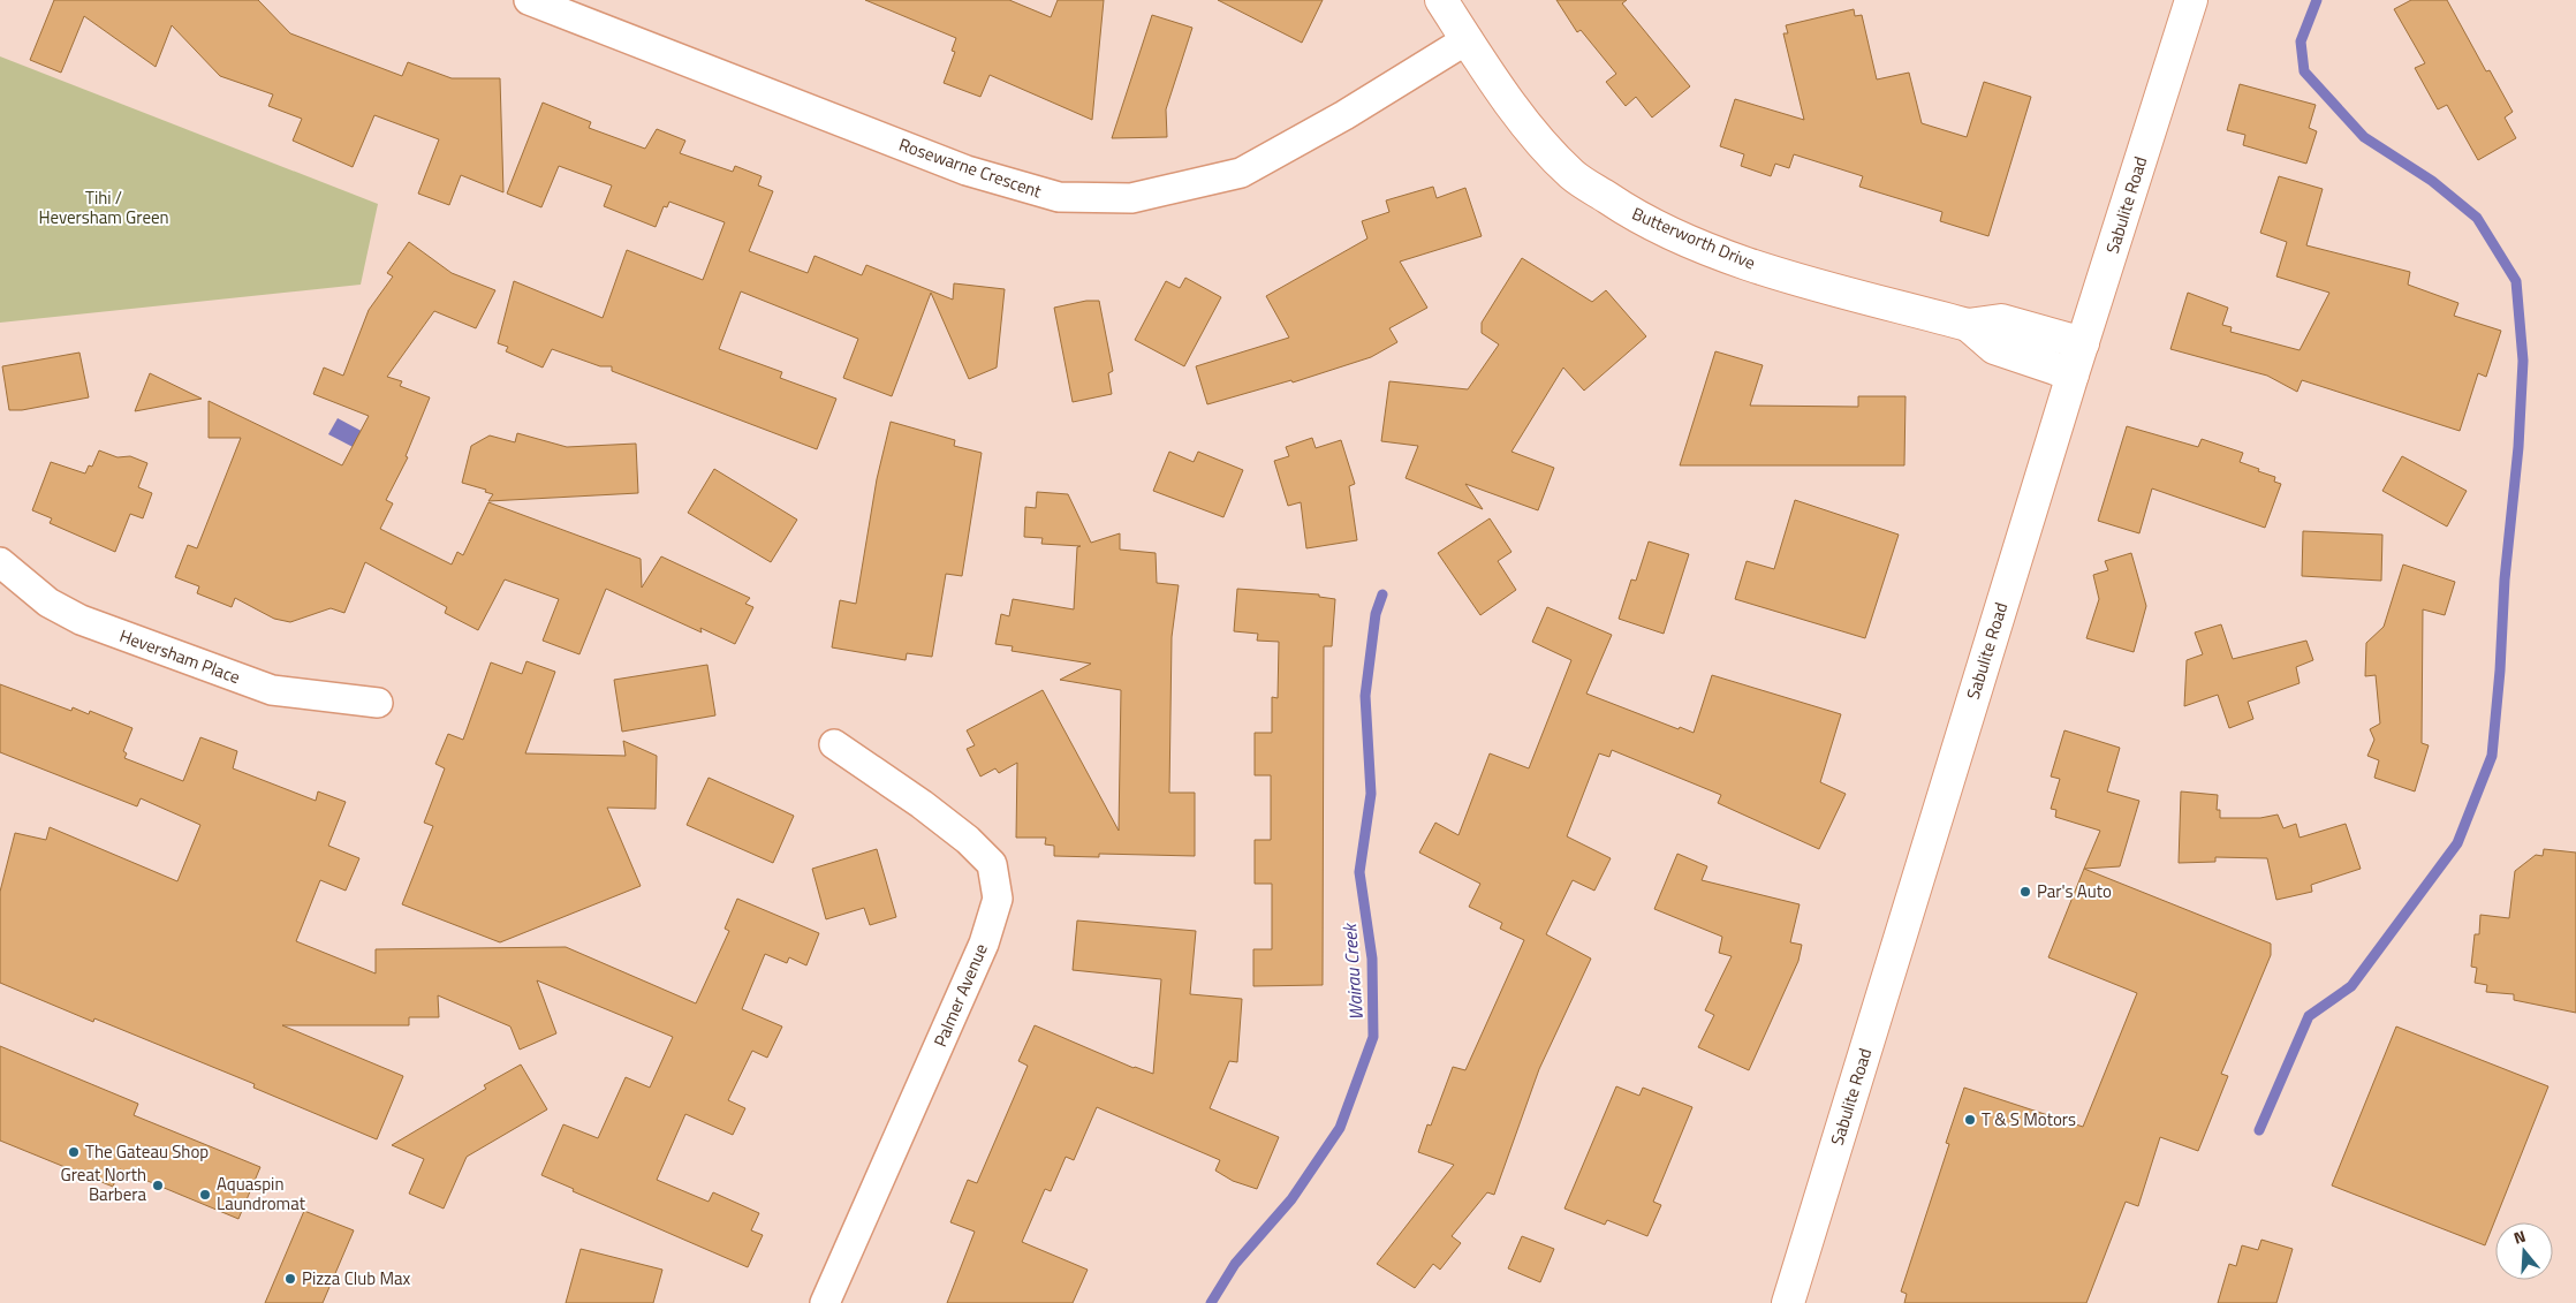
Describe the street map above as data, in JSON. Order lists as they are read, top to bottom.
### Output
{
  "streets": {
    "street": [
      "Rosewarne Crescent",
      "Sabulite Road",
      "Butterworth Drive",
      "Heversham Place",
      "Palmer Avenue"
    ]
  },
  "crossings": [
    ["Rosewarne Crescent", "Butterworth Drive"],
    ["Sabulite Road", "Butterworth Drive"]
  ],
  "water": ["Wairau Creek"],
  "parks": ["Tihi / Heversham Green"],
  "places": [
    "Par's Auto",
    "T & S Motors",
    "The Gateau Shop",
    "Great North Barbera",
    "Aquaspin Laundromat",
    "Pizza Club Max"
  ],
  "north": "top"
}
